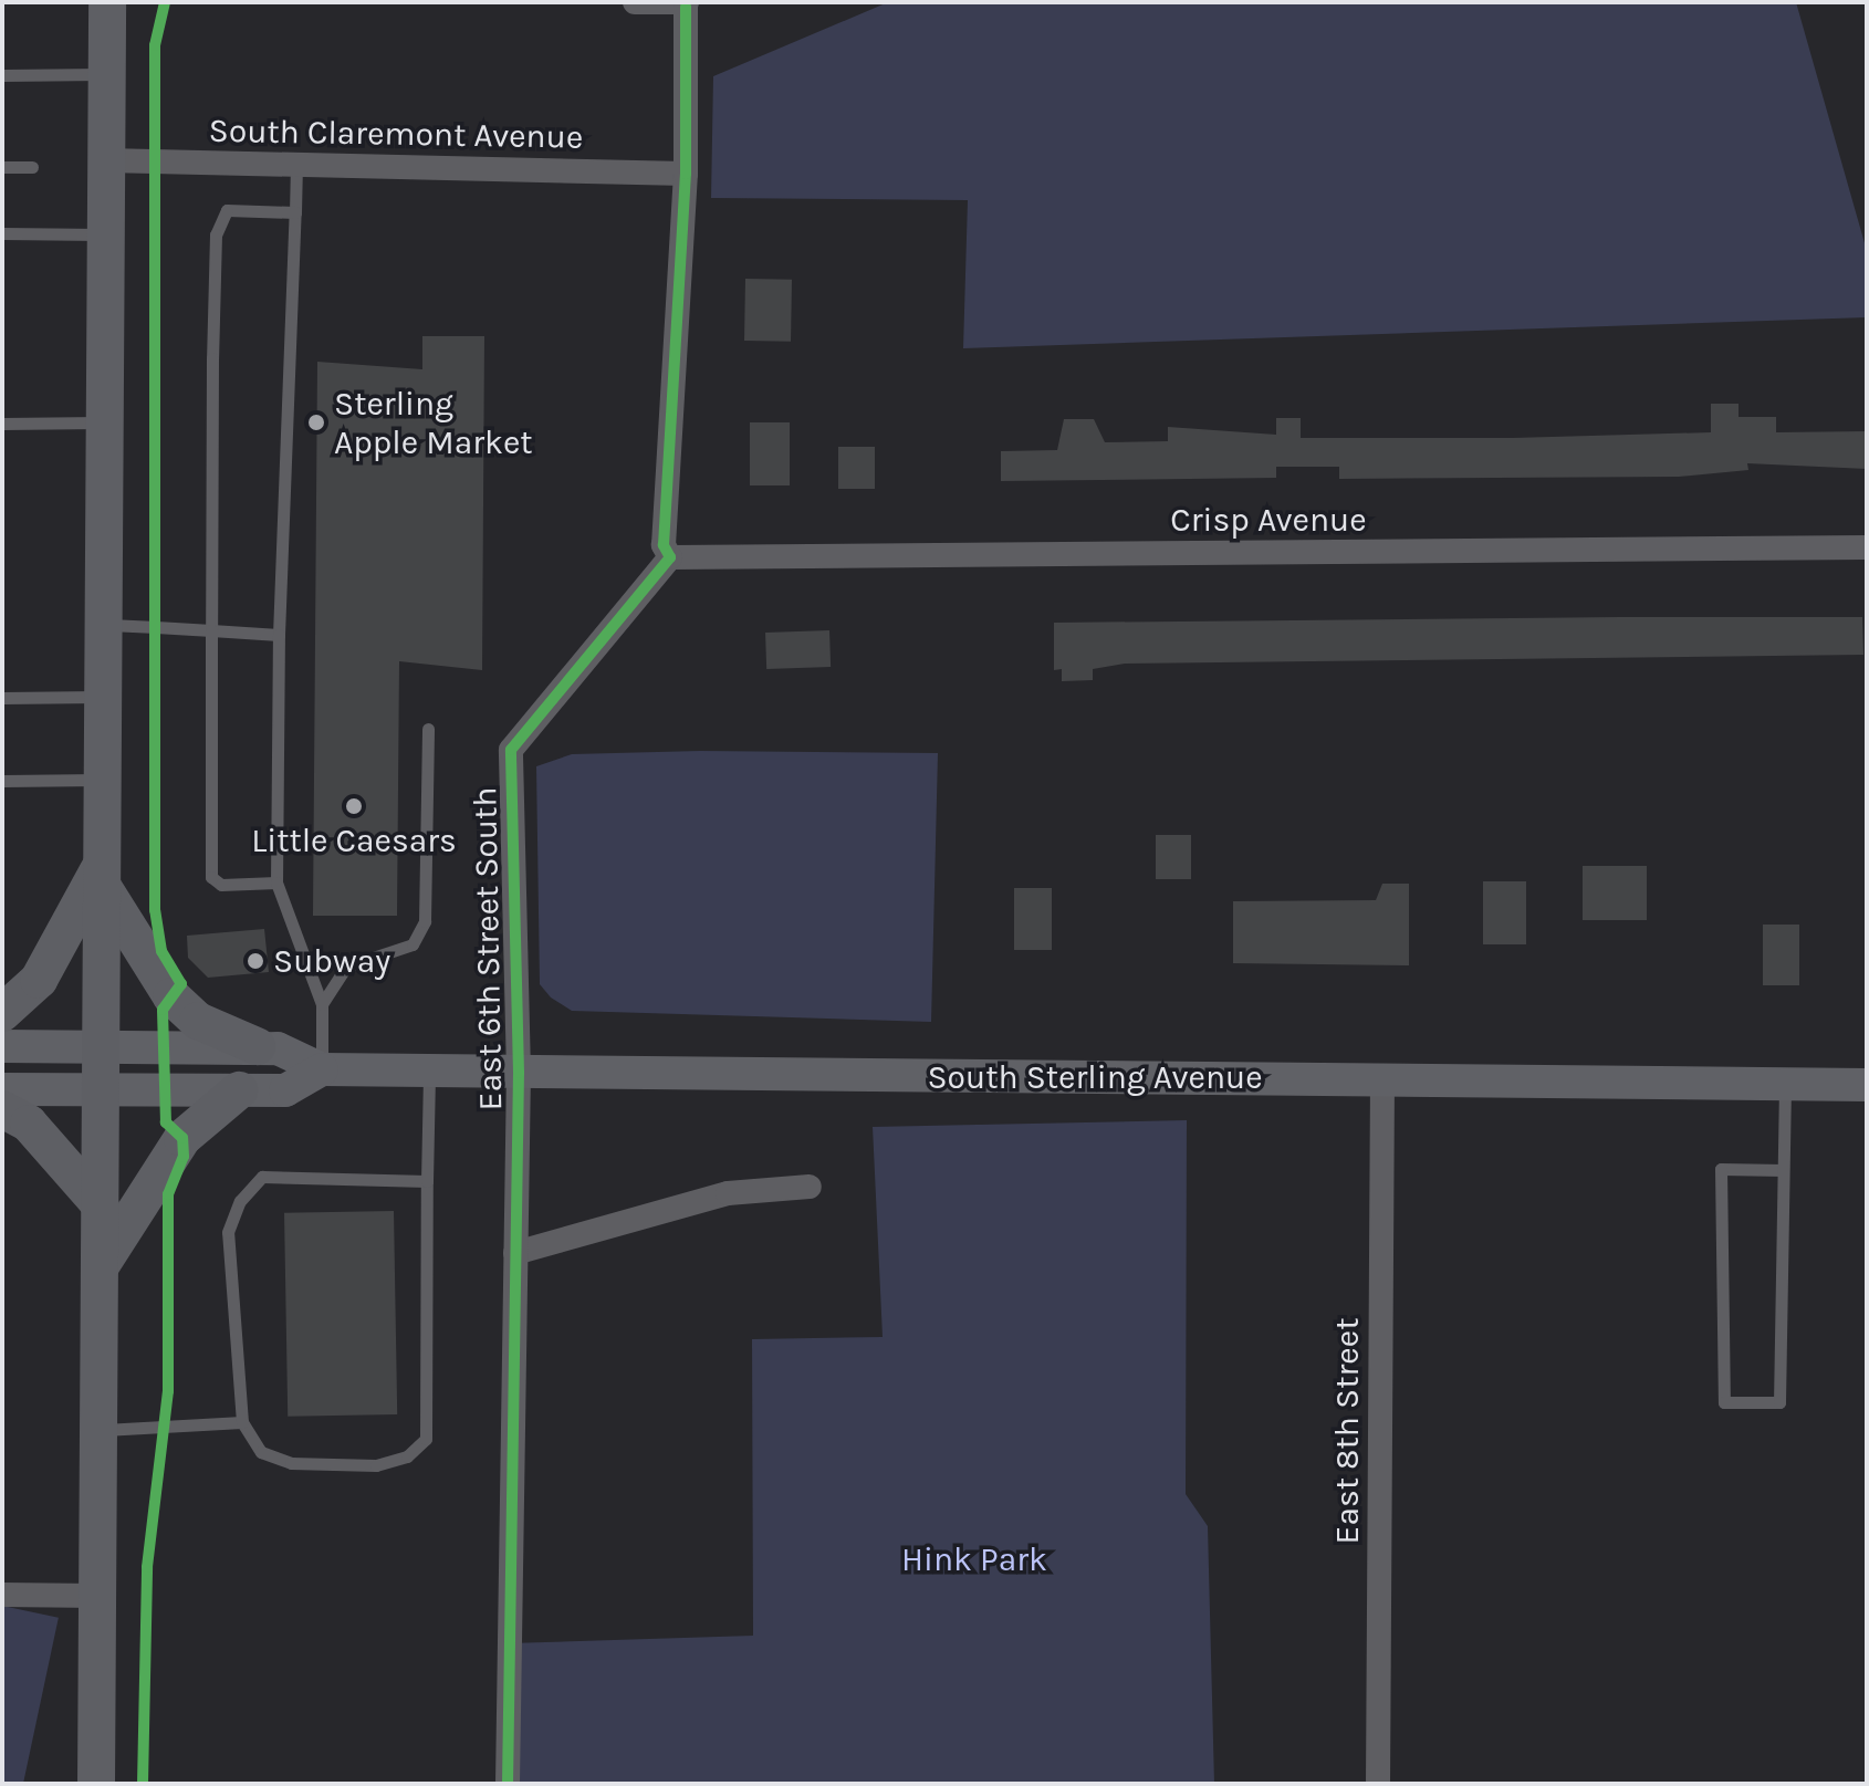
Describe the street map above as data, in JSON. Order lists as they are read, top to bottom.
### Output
{
  "streets": {
    "main road": ["South Sterling Avenue"],
    "street": [
      "South Claremont Avenue",
      "Crisp Avenue",
      "East 6th Street South",
      "East 8th Street"
    ]
  },
  "crossings": [
    ["Crisp Avenue", "East 6th Street South"],
    ["East 6th Street South", "South Sterling Avenue"],
    ["South Sterling Avenue", "East 8th Street"]
  ],
  "parks": ["Hink Park"],
  "places": ["Sterling Apple Market", "Little Caesars", "Subway"]
}
